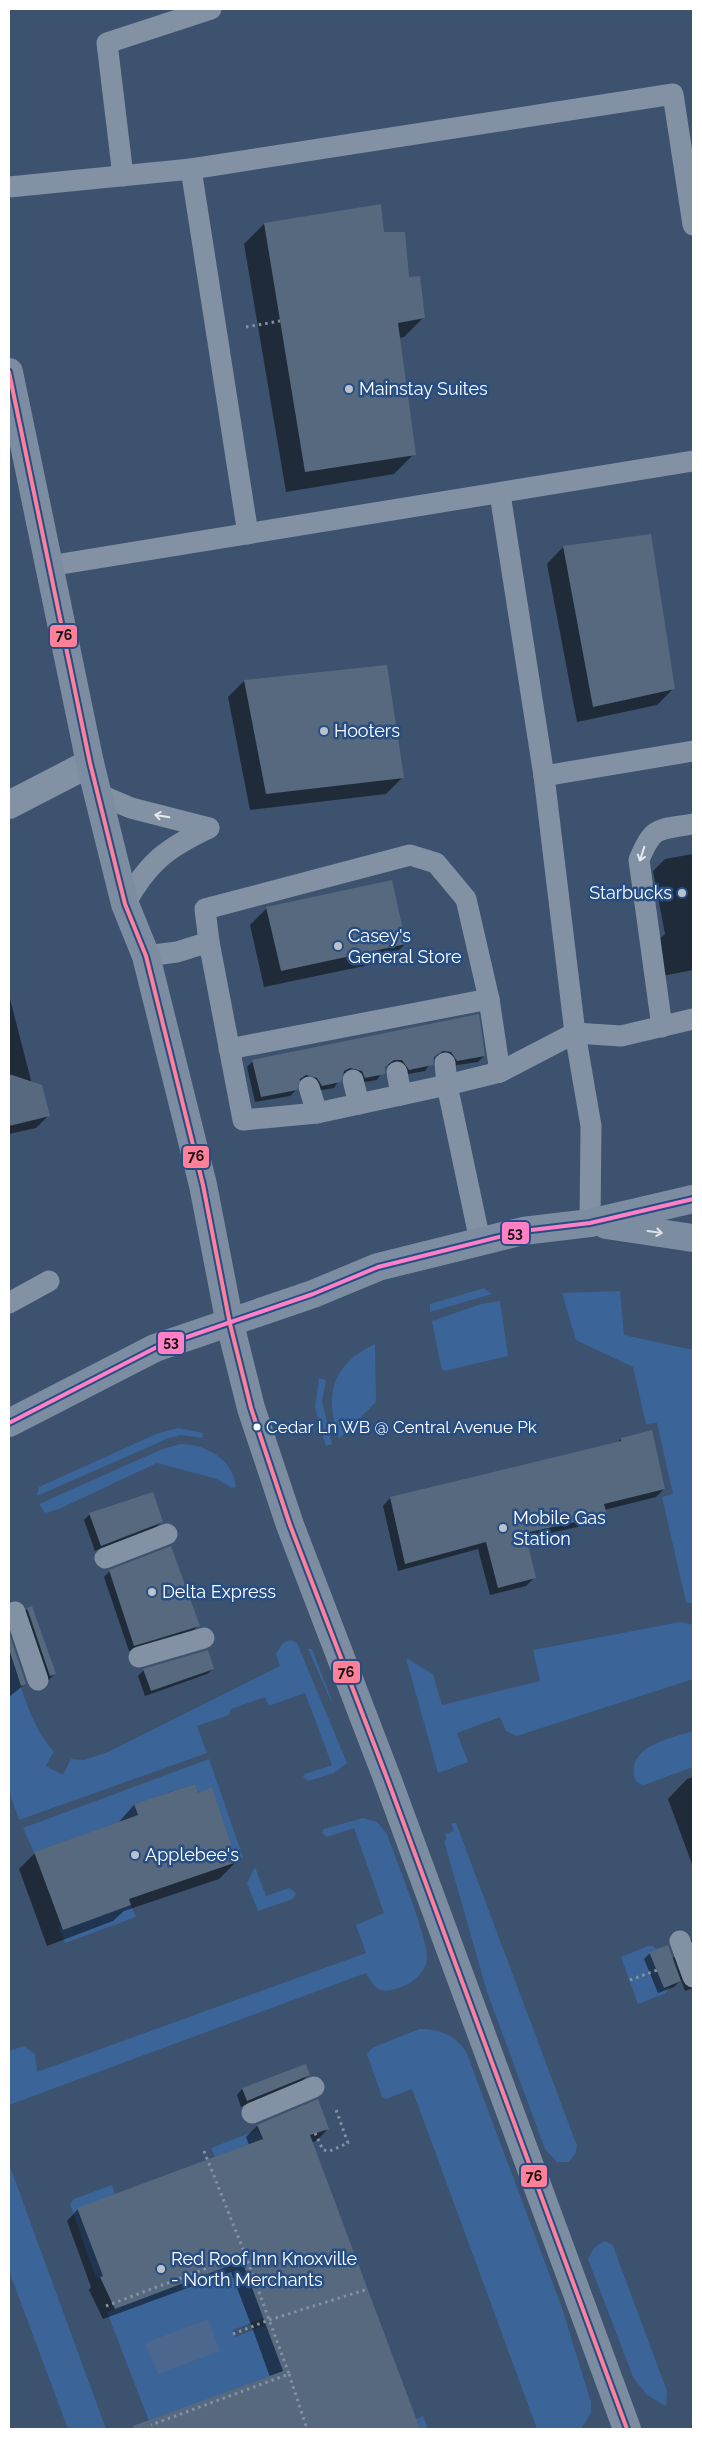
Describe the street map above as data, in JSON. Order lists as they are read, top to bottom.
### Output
{
  "places": [
    "Mainstay Suites",
    "Hooters",
    "Starbucks",
    "Casey's General Store",
    "Cedar Ln WB @ Central Avenue Pk",
    "Mobile Gas Station",
    "Delta Express",
    "Applebee's",
    "Red Roof Inn Knoxville - North Merchants"
  ],
  "lines": ["transit line 76", "transit line 53"]
}
